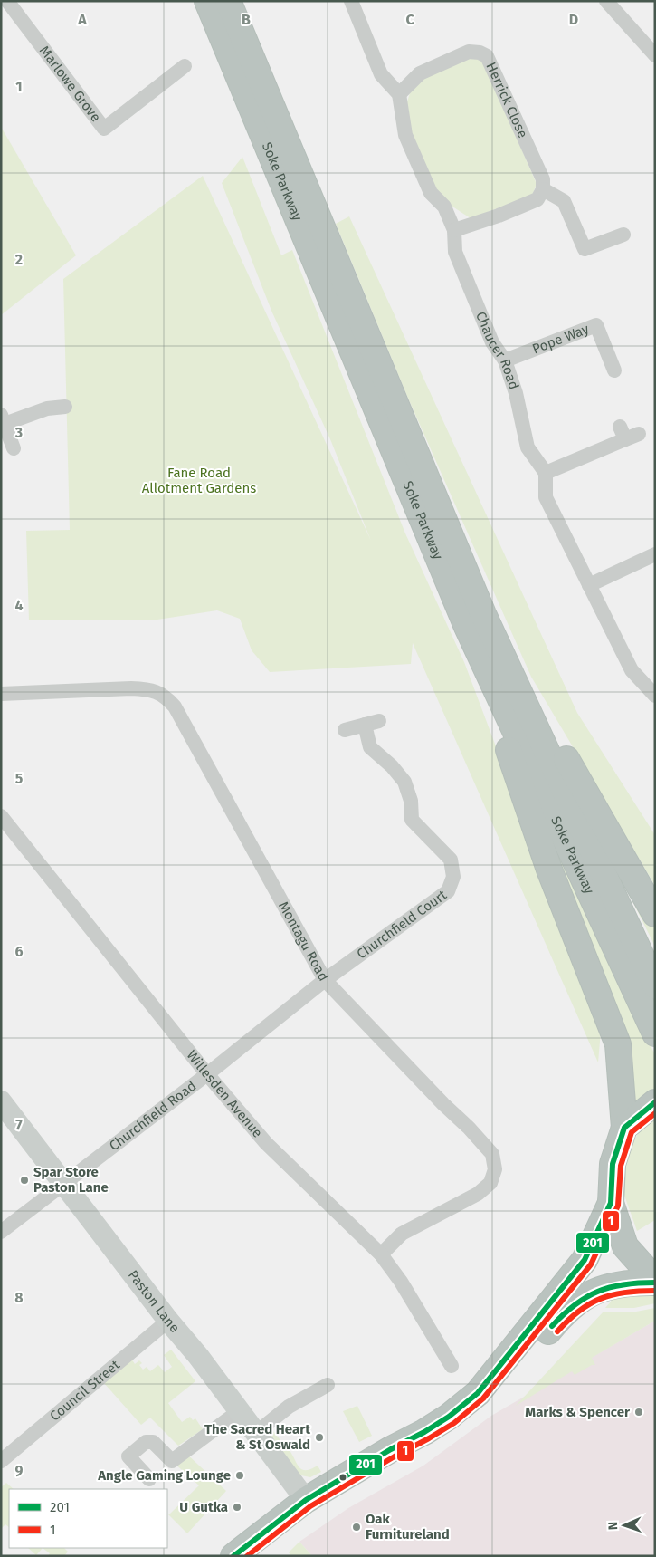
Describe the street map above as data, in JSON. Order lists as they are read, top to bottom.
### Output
{
  "streets": {
    "highway": ["Soke Parkway"],
    "street": [
      "Marlowe Grove",
      "Herrick Close",
      "Pope Way",
      "Chaucer Road",
      "Churchfield Court",
      "Montagu Road",
      "Willesden Avenue",
      "Churchfield Road",
      "Paston Lane",
      "Council Street"
    ]
  },
  "crossings": [
    ["Herrick Close", "Chaucer Road"],
    ["Pope Way", "Chaucer Road"],
    ["Churchfield Court", "Montagu Road"],
    ["Churchfield Court", "Churchfield Road"],
    ["Montagu Road", "Willesden Avenue"],
    ["Montagu Road", "Churchfield Road"],
    ["Willesden Avenue", "Churchfield Road"],
    ["Churchfield Road", "Paston Lane"],
    ["Paston Lane", "Council Street"]
  ],
  "parks": ["Fane Road Allotment Gardens"],
  "places": [
    "Spar Store Paston Lane",
    "Marks & Spencer",
    "The Sacred Heart & St Oswald",
    "Angle Gaming Lounge",
    "U Gutka",
    "Oak Furnitureland"
  ],
  "lines": ["transit line 201", "transit line 1"],
  "legend": ["201", "1"],
  "north": "left",
  "grid": {
    "columns": [
      "A",
      "B",
      "C",
      "D"
    ],
    "rows": [
      "1",
      "2",
      "3",
      "4",
      "5",
      "6",
      "7",
      "8",
      "9"
    ]
  }
}
